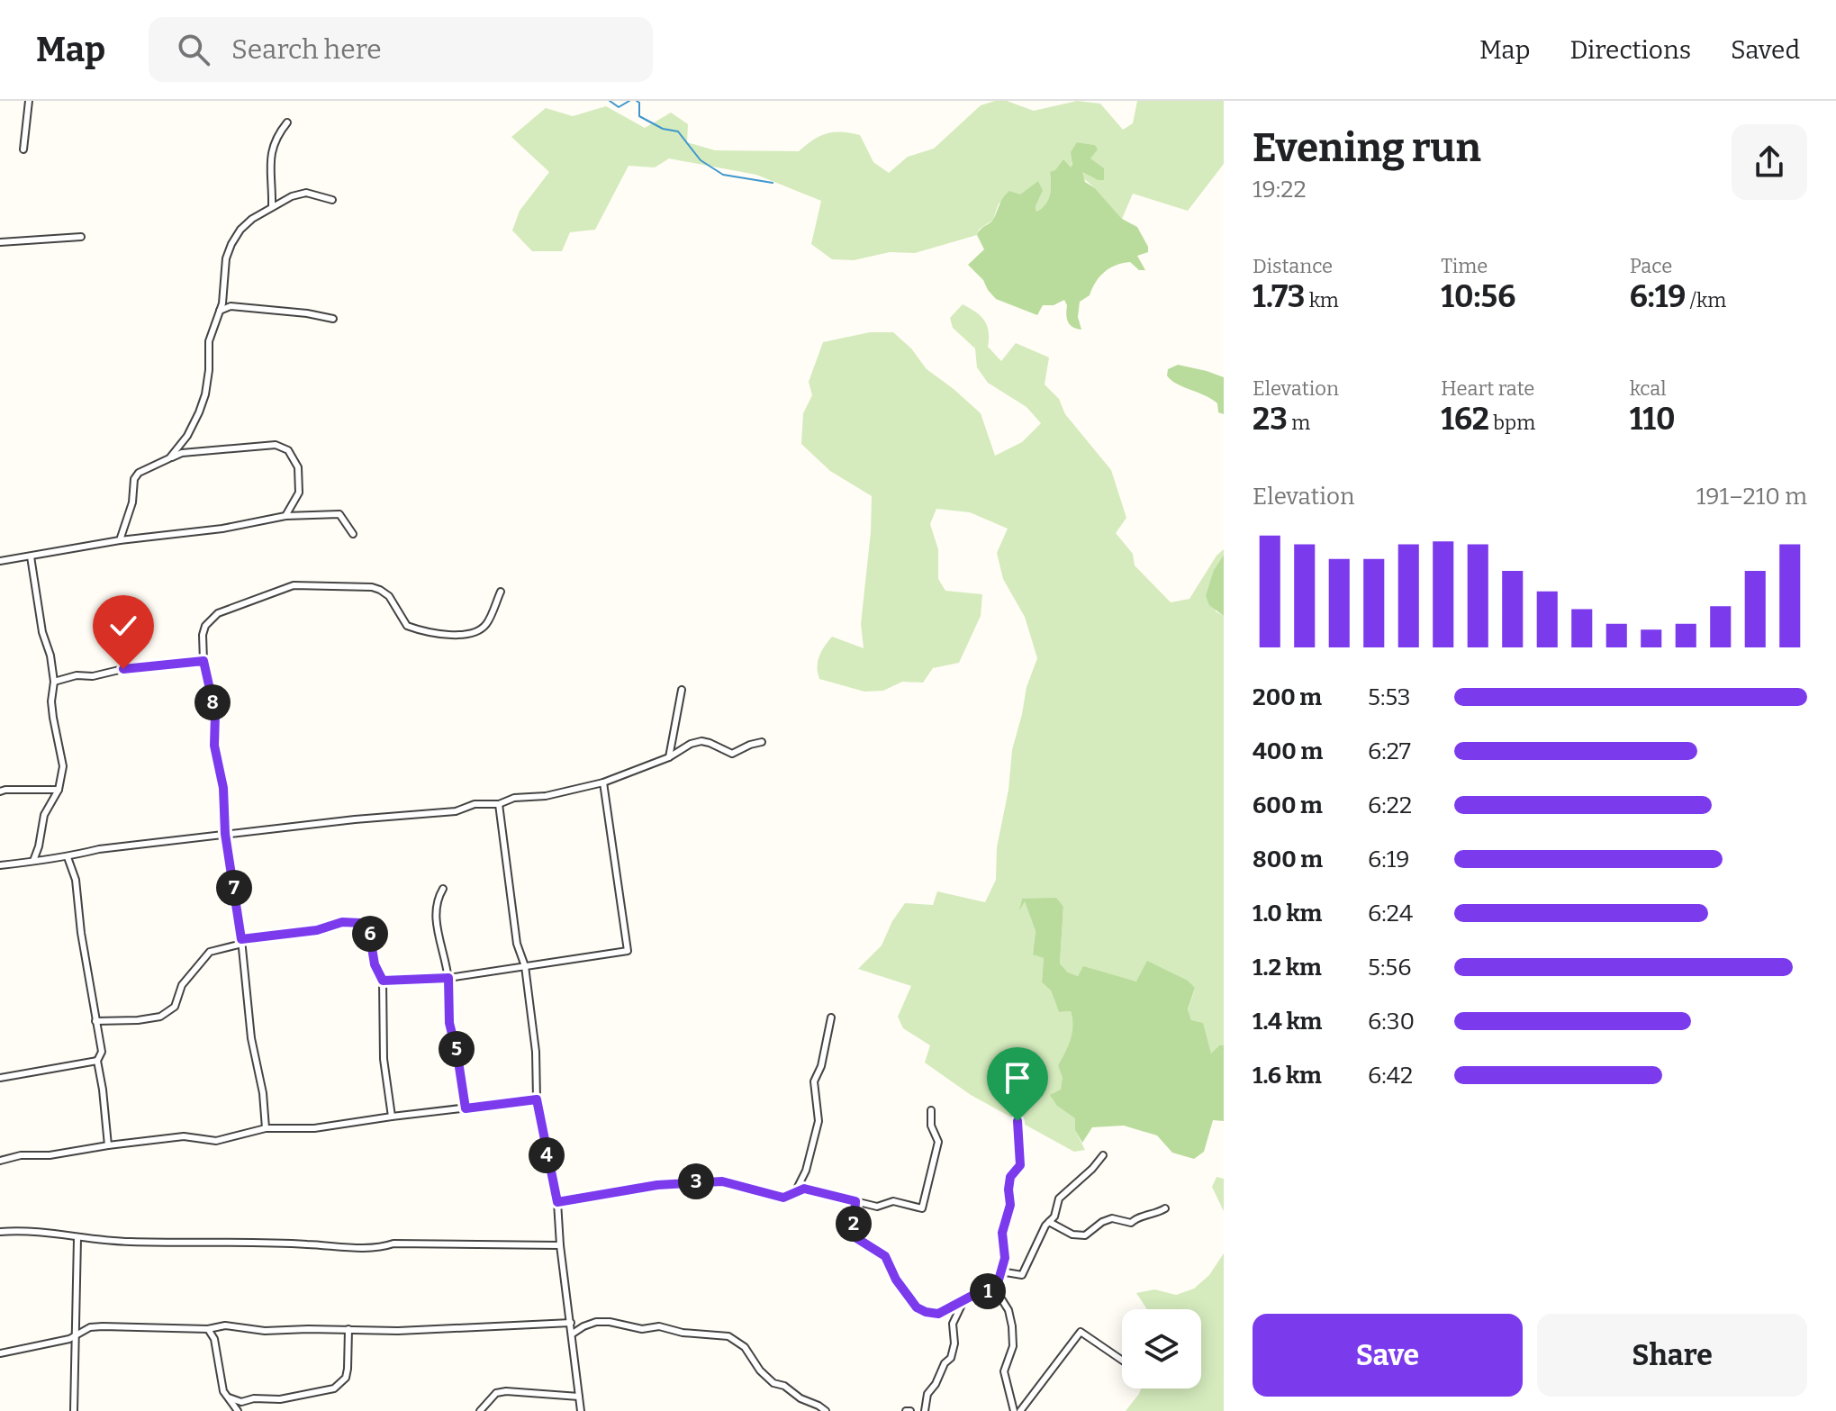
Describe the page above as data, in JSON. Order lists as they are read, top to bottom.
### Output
{
  "page": {
    "header": "Map",
    "search": "Search here",
    "nav": ["Map", "Directions", "Saved"],
    "heading": ["Evening run", "19:22"],
    "stats": [
      ["Distance", "1.73 km"],
      ["Time", "10:56"],
      ["Pace", "6:19 /km"],
      ["Elevation", "23 m"],
      ["Heart rate", "162 bpm"],
      ["kcal", "110"]
    ],
    "chart": ["Elevation", "191–210 m"],
    "list": [
      {
        "name": "200 m",
        "note": "5:53"
      },
      {
        "name": "400 m",
        "note": "6:27"
      },
      {
        "name": "600 m",
        "note": "6:22"
      },
      {
        "name": "800 m",
        "note": "6:19"
      },
      {
        "name": "1.0 km",
        "note": "6:24"
      },
      {
        "name": "1.2 km",
        "note": "5:56"
      },
      {
        "name": "1.4 km",
        "note": "6:30"
      },
      {
        "name": "1.6 km",
        "note": "6:42"
      }
    ],
    "pins": [
      "8",
      "7",
      "6",
      "5",
      "4",
      "3",
      "2",
      "1"
    ],
    "buttons": ["Save", "Share"]
  }
}
